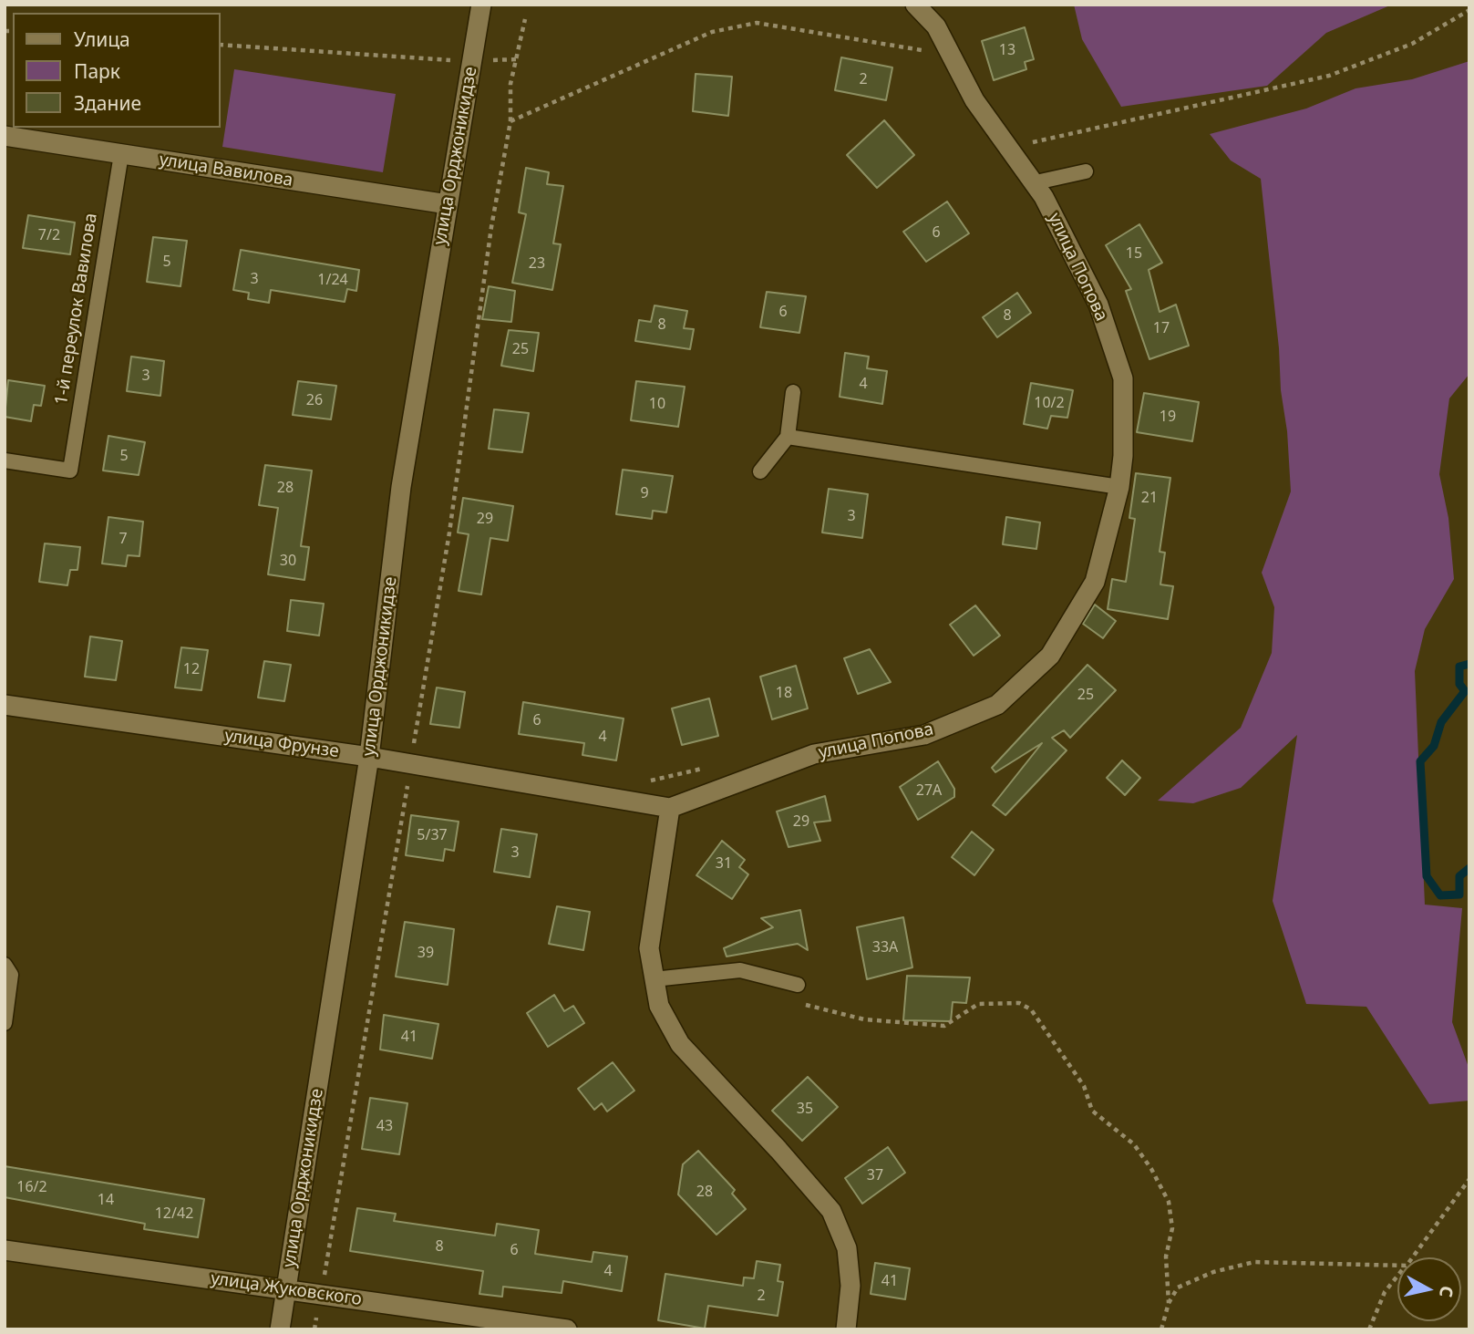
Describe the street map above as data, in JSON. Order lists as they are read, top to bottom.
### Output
{
  "streets": {
    "street": [
      "улица Орджоникидзе",
      "улица Вавилова",
      "улица Попова",
      "улица Фрунзе",
      "улица Жуковского"
    ],
    "lane": ["1-й переулок Вавилова"]
  },
  "crossings": [
    ["улица Орджоникидзе", "улица Вавилова"],
    ["улица Орджоникидзе", "улица Фрунзе"],
    ["улица Орджоникидзе", "улица Жуковского"],
    ["улица Вавилова", "1-й переулок Вавилова"],
    ["улица Попова", "улица Фрунзе"]
  ],
  "house_numbers": [
    "13",
    "2",
    "6",
    "7/2",
    "15",
    "5",
    "23",
    "3",
    "1/24",
    "6",
    "8",
    "8",
    "17",
    "25",
    "3",
    "4",
    "26",
    "10/2",
    "10",
    "19",
    "5",
    "28",
    "9",
    "21",
    "3",
    "29",
    "7",
    "30",
    "12",
    "18",
    "25",
    "6",
    "4",
    "27А",
    "29",
    "5/37",
    "3",
    "31",
    "33А",
    "39",
    "41",
    "35",
    "43",
    "37",
    "16/2",
    "28",
    "14",
    "12/42",
    "8",
    "6",
    "4",
    "41",
    "2"
  ],
  "legend": ["Улица", "Парк", "Здание"],
  "north": "right"
}
